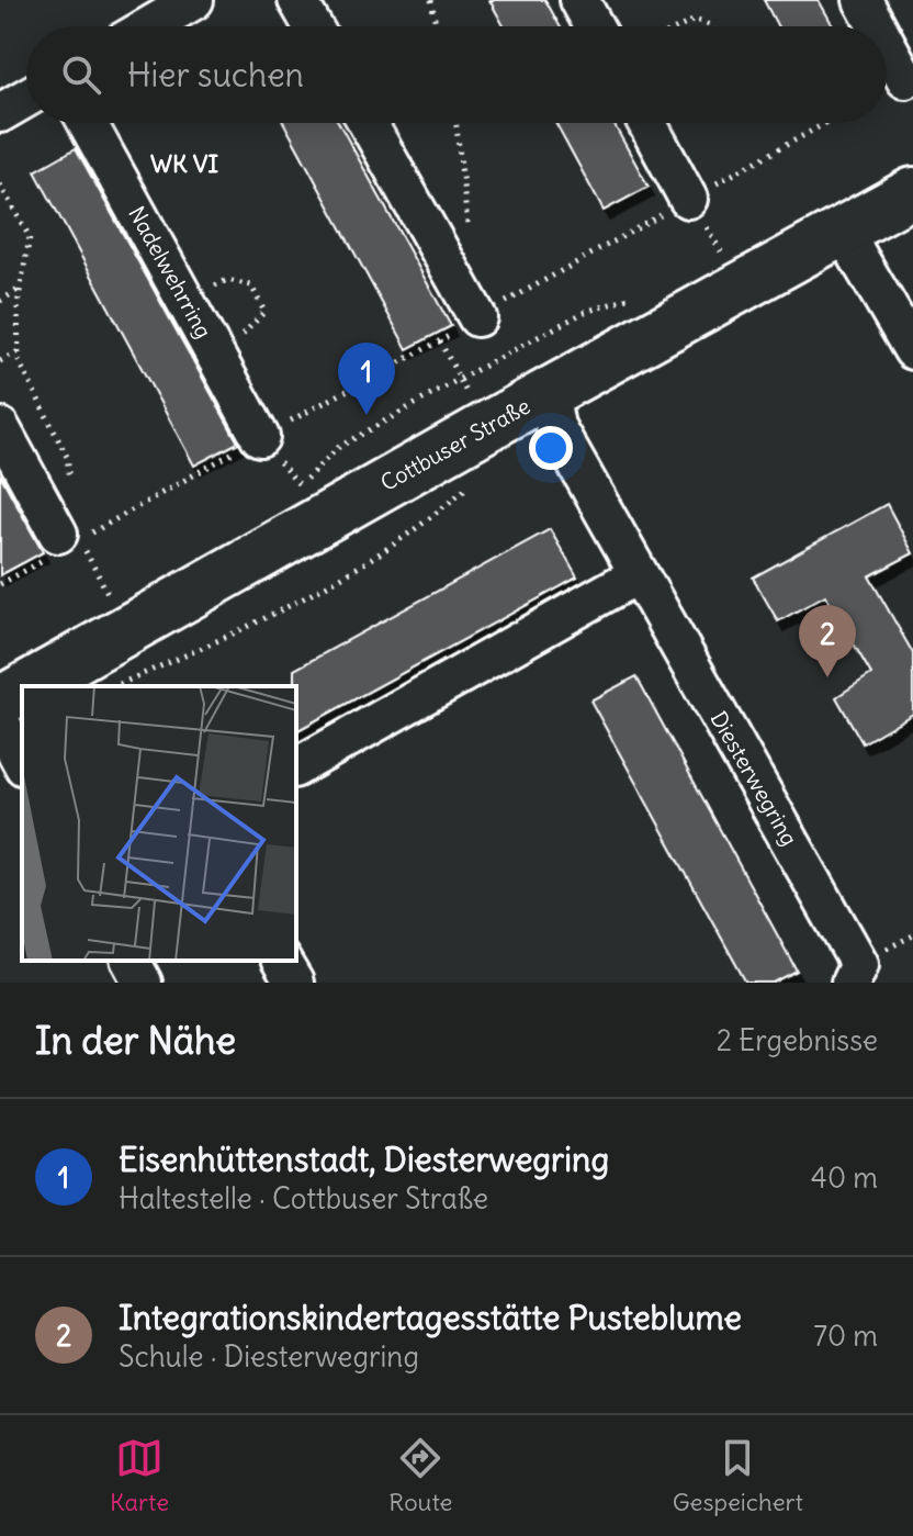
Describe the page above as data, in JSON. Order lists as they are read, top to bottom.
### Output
{
  "streets": {
    "street": ["Nadelwehrring", "Cottbuser Straße", "Diesterwegring"]
  },
  "crossings": [
    ["Cottbuser Straße", "Diesterwegring"]
  ],
  "districts": ["WK VI"],
  "page": {
    "search": "Hier suchen",
    "pins": ["1", "2"],
    "heading": ["In der Nähe", "2 Ergebnisse"],
    "list": [
      {
        "mark": "1",
        "name": "Eisenhüttenstadt, Diesterwegring",
        "note": "Haltestelle · Cottbuser Straße",
        "value": "40 m"
      },
      {
        "mark": "2",
        "name": "Integrationskindertagesstätte Pusteblume",
        "note": "Schule · Diesterwegring",
        "value": "70 m"
      }
    ],
    "nav": ["Karte", "Route", "Gespeichert"]
  }
}
